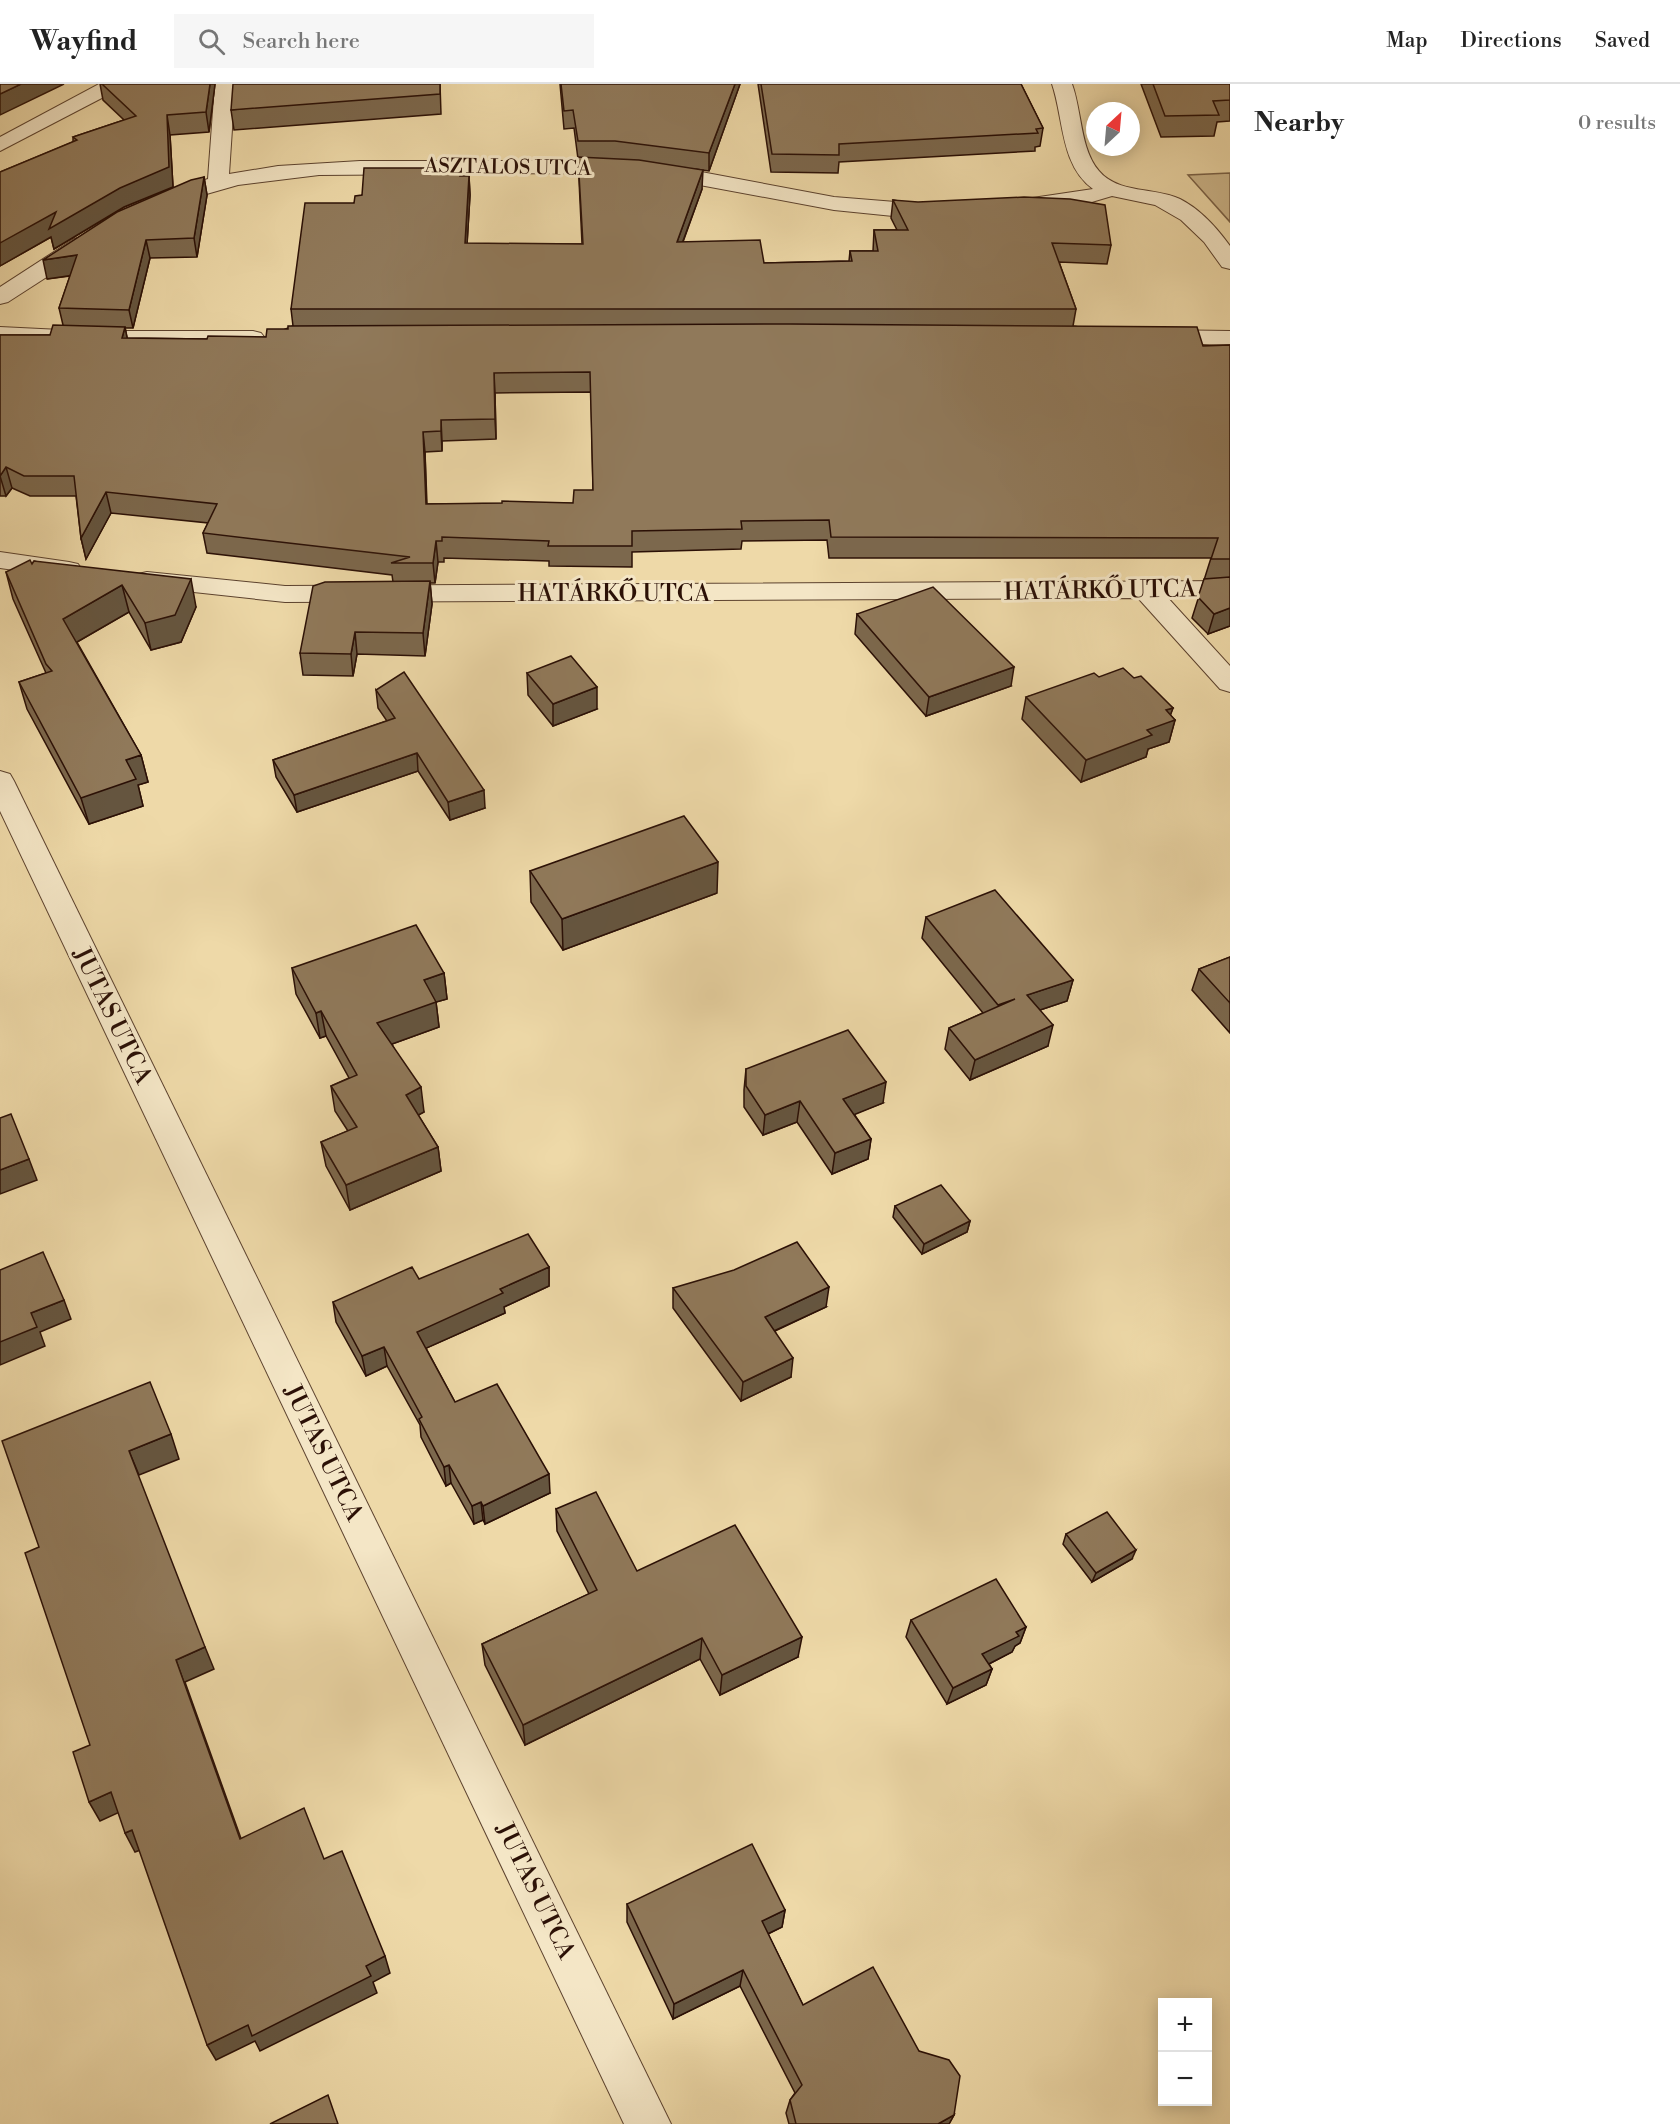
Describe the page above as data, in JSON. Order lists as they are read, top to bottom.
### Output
{
  "streets": {
    "street": ["ASZTALOS UTCA", "HATÁRKŐ UTCA", "JUTAS UTCA"]
  },
  "north": "top right",
  "page": {
    "header": "Wayfind",
    "search": "Search here",
    "nav": ["Map", "Directions", "Saved"],
    "heading": ["Nearby", "0 results"],
    "map_buttons": ["+", "−"]
  }
}
